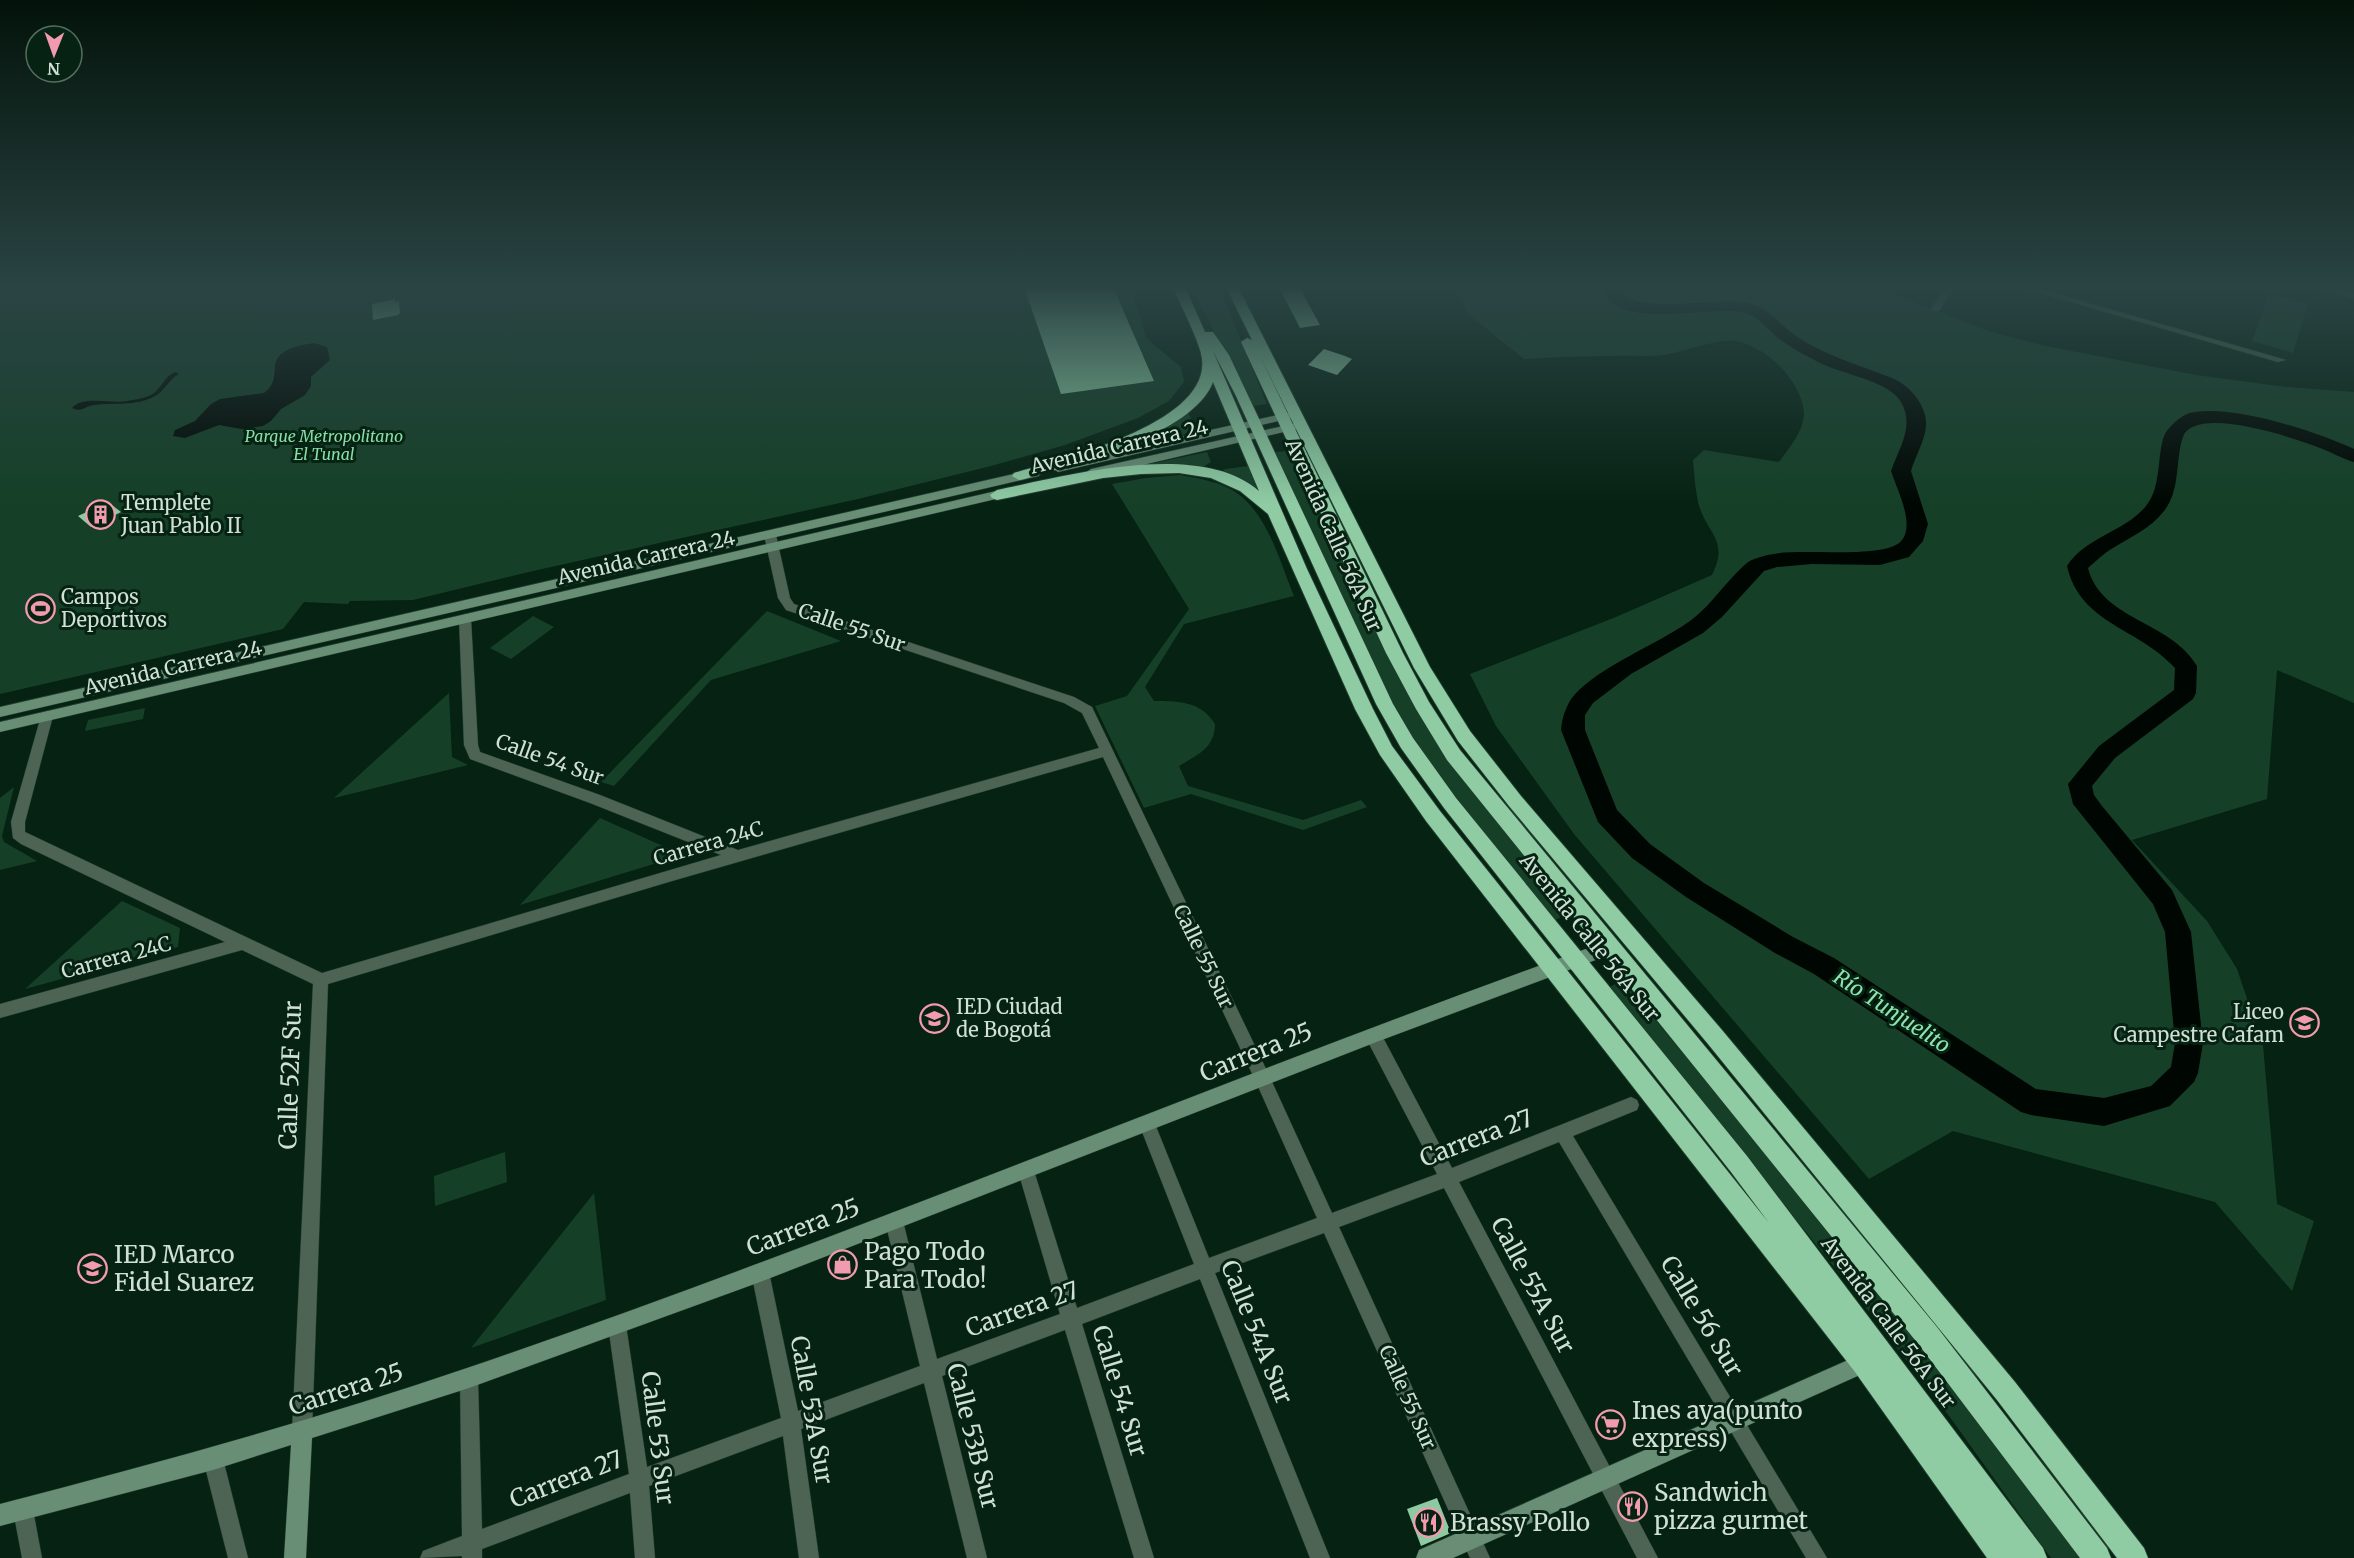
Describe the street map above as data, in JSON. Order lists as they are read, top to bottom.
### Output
{
  "streets": {
    "highway": ["Avenida Calle 56A Sur"],
    "main road": ["Avenida Carrera 24", "Carrera 25", "Calle 52F Sur"],
    "street": [
      "Calle 55 Sur",
      "Calle 54 Sur",
      "Carrera 24C",
      "Carrera 27",
      "Calle 55A Sur",
      "Calle 56 Sur",
      "Calle 54A Sur",
      "Calle 53A Sur",
      "Calle 53B Sur",
      "Calle 53 Sur"
    ]
  },
  "crossings": [
    ["Avenida Carrera 24", "Avenida Calle 56A Sur"],
    ["Avenida Carrera 24", "Calle 55 Sur"],
    ["Avenida Carrera 24", "Calle 54 Sur"],
    ["Avenida Carrera 24", "Calle 52F Sur"],
    ["Avenida Calle 56A Sur", "Carrera 25"],
    ["Calle 55 Sur", "Carrera 24C"],
    ["Calle 55 Sur", "Carrera 25"],
    ["Calle 55 Sur", "Carrera 27"],
    ["Calle 54 Sur", "Carrera 24C"],
    ["Calle 54 Sur", "Carrera 25"],
    ["Calle 54 Sur", "Carrera 27"],
    ["Carrera 24C", "Calle 52F Sur"],
    ["Carrera 25", "Calle 52F Sur"],
    ["Carrera 25", "Calle 55A Sur"],
    ["Carrera 25", "Calle 54A Sur"],
    ["Carrera 25", "Calle 53A Sur"],
    ["Carrera 25", "Calle 53B Sur"],
    ["Carrera 25", "Calle 53 Sur"],
    ["Carrera 27", "Calle 55A Sur"],
    ["Carrera 27", "Calle 56 Sur"],
    ["Carrera 27", "Calle 54A Sur"],
    ["Carrera 27", "Calle 53A Sur"],
    ["Carrera 27", "Calle 53B Sur"],
    ["Carrera 27", "Calle 53 Sur"]
  ],
  "water": ["Río Tunjuelito"],
  "parks": ["Parque Metropolitano El Tunal"],
  "places": {
    "building": ["Templete Juan Pablo II"],
    "sports": ["Campos Deportivos"],
    "school or university": ["IED Ciudad de Bogotá", "Liceo Campestre Cafam", "IED Marco Fidel Suarez"],
    "shop": ["Pago Todo Para Todo!"],
    "supermarket": ["Ines aya(punto express)"],
    "restaurant": ["Sandwich pizza gurmet", "Brassy Pollo"]
  },
  "north": "bottom"
}
